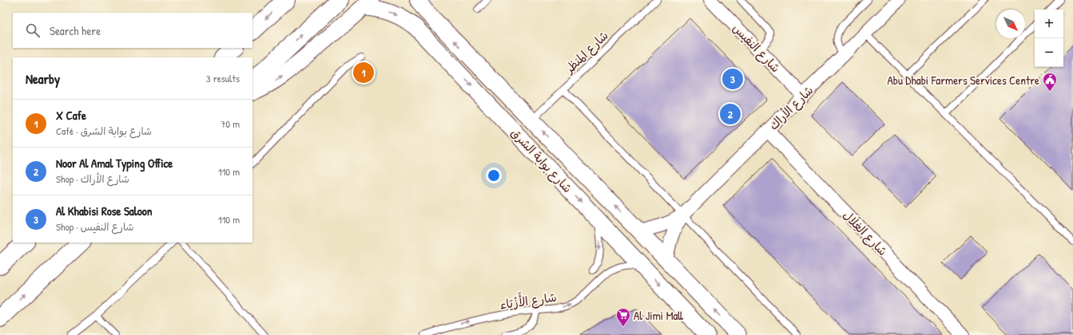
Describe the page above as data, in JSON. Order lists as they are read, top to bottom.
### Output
{
  "streets": {
    "street": [
      "شارع النفيس",
      "شارع الأراك",
      "شارع بوابة الشرق",
      "شارع الغِلَال"
    ],
    "lane": ["شارع المنظر", "شارع الأَزْيَاء"]
  },
  "crossings": [
    ["شارع النفيس", "شارع الأراك"],
    ["شارع المنظر", "شارع بوابة الشرق"],
    ["شارع الأراك", "شارع بوابة الشرق"],
    ["شارع الأراك", "شارع الغِلَال"],
    ["شارع بوابة الشرق", "شارع الأَزْيَاء"]
  ],
  "one_way": ["شارع الأَزْيَاء"],
  "places": {
    "public building": ["Abu Dhabi Farmers Services Centre"],
    "supermarket": ["Al Jimi Mall"]
  },
  "north": "bottom right",
  "page": {
    "map_buttons": ["+", "−"],
    "search": "Search here",
    "heading": ["Nearby", "3 results"],
    "pins": ["1", "3", "2"],
    "list": [
      {
        "mark": "1",
        "name": "X Cafe",
        "note": "Café · شارع بوابة الشرق",
        "value": "70 m"
      },
      {
        "mark": "2",
        "name": "Noor Al Amal Typing Office",
        "note": "Shop · شارع الأراك",
        "value": "110 m"
      },
      {
        "mark": "3",
        "name": "Al Khabisi Rose Saloon",
        "note": "Shop · شارع النفيس",
        "value": "110 m"
      }
    ]
  }
}
